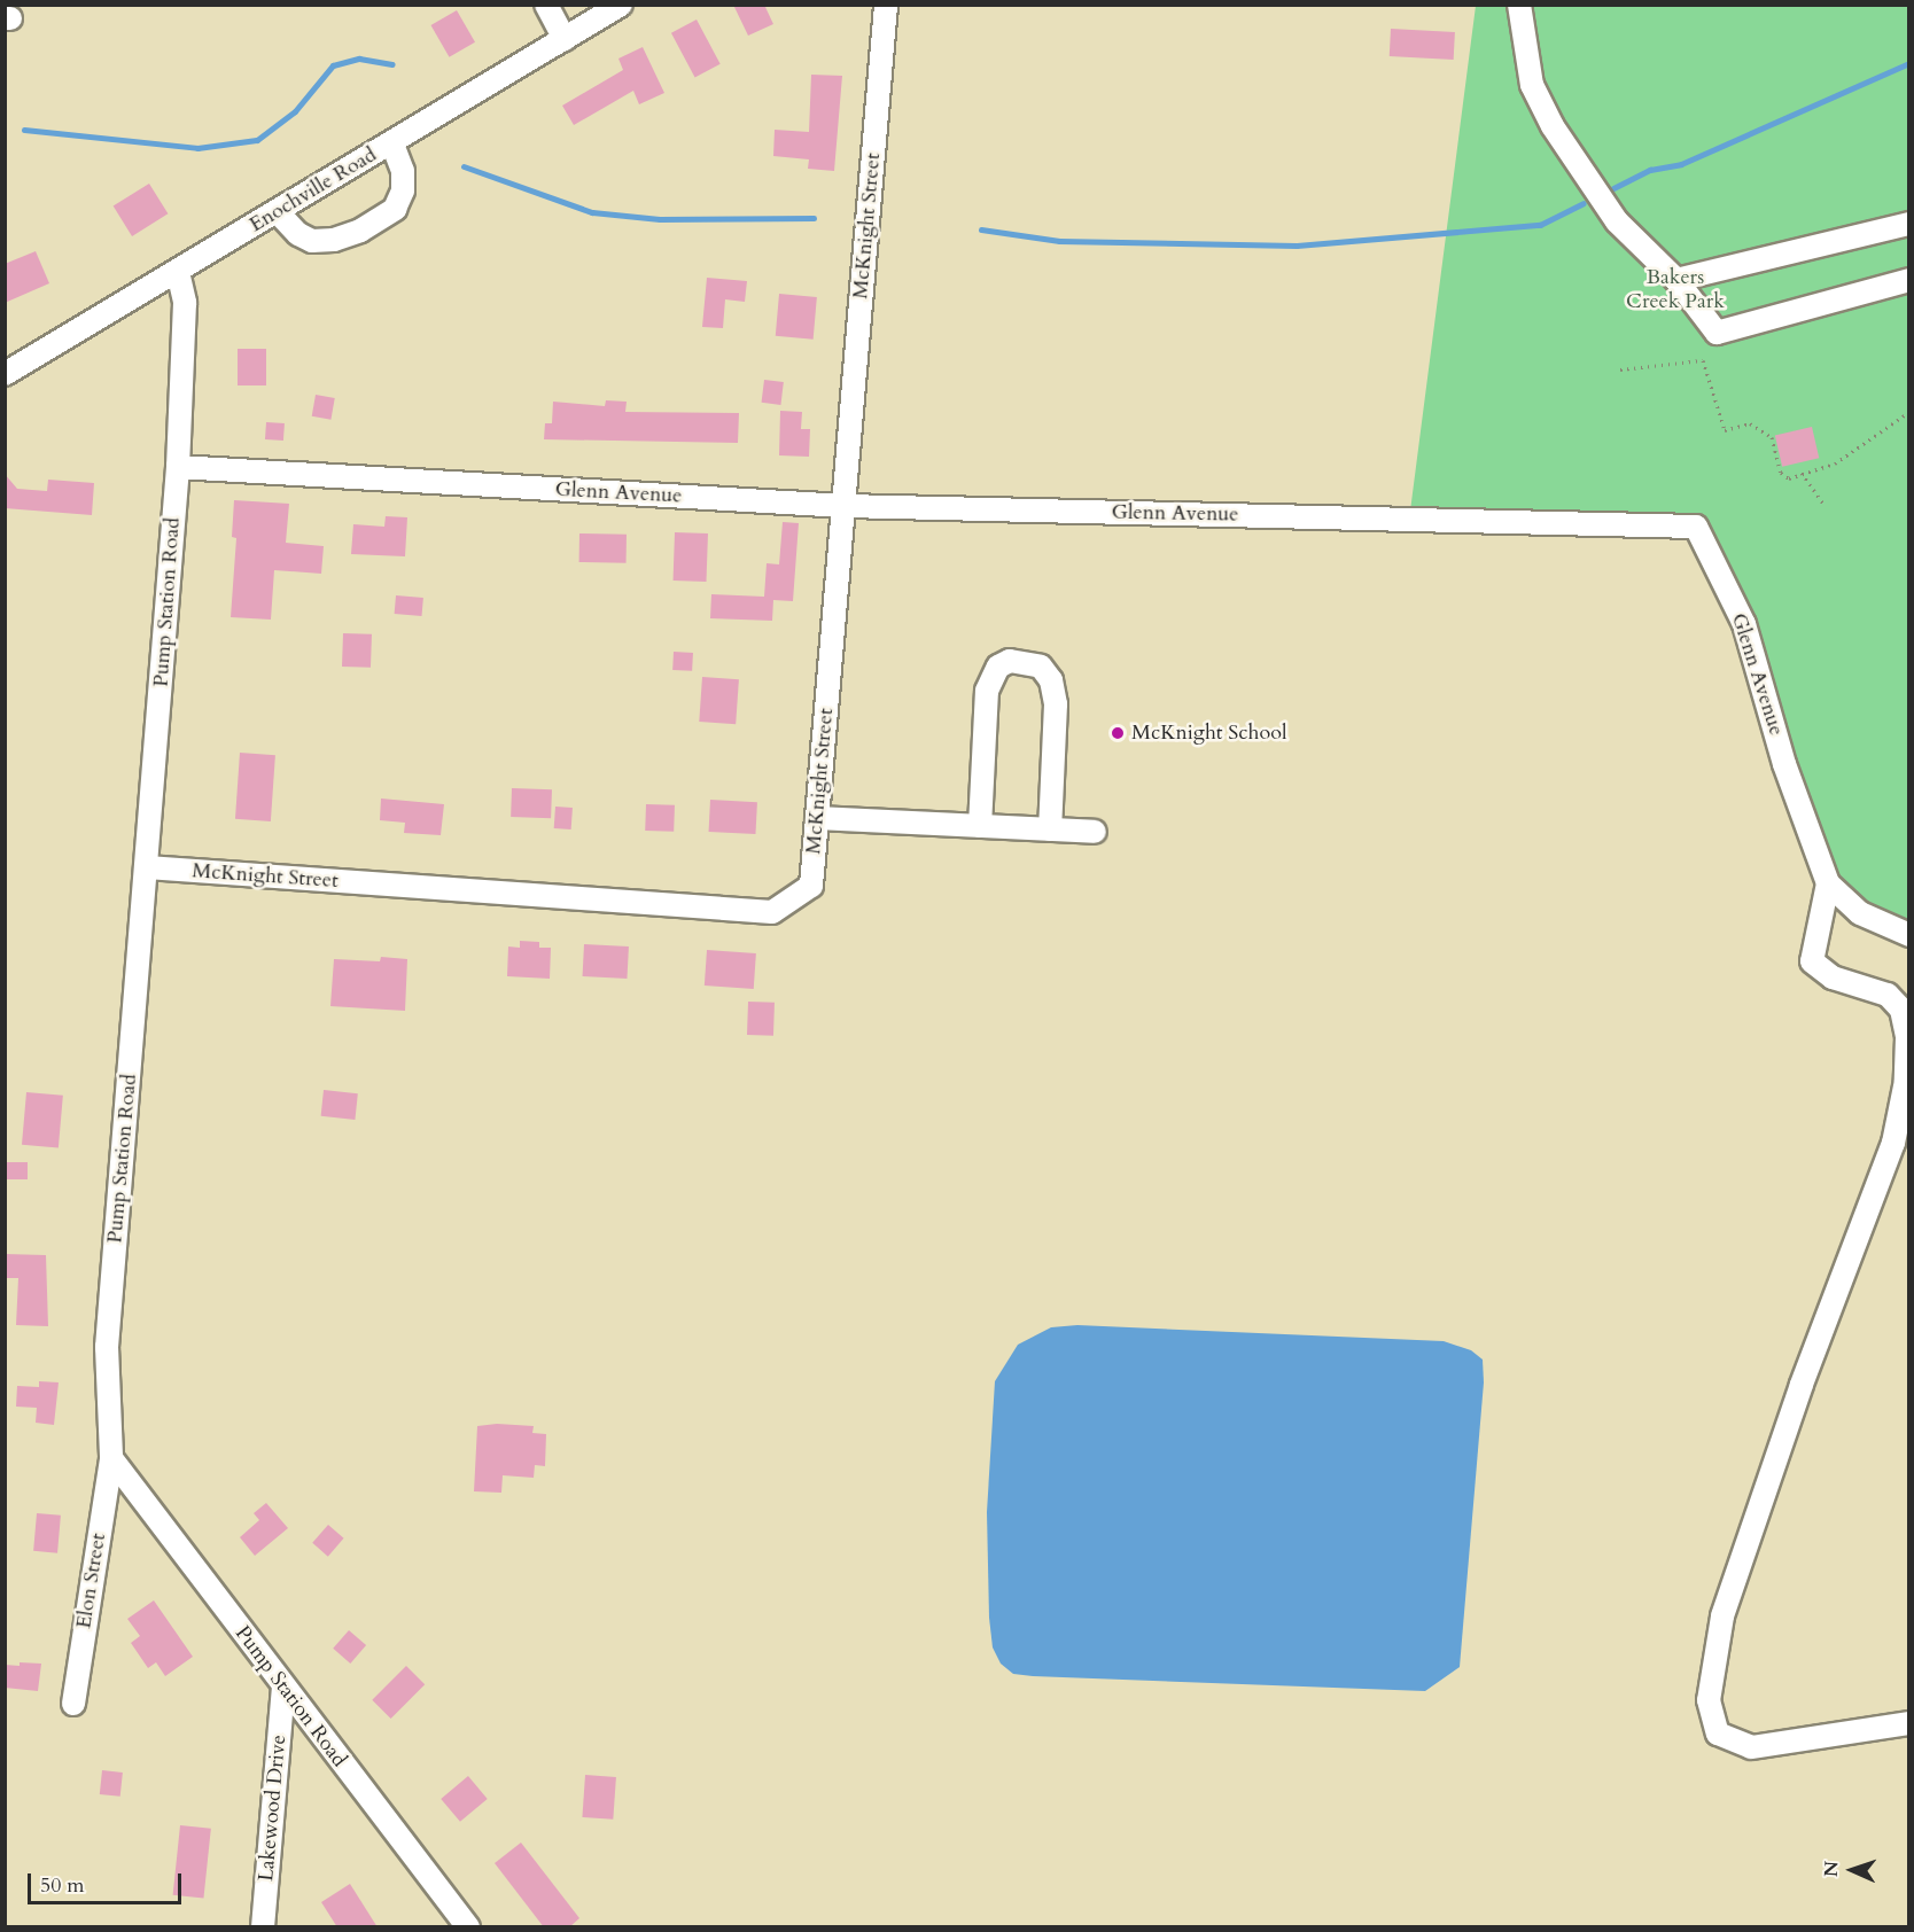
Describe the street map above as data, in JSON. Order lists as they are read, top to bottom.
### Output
{
  "streets": {
    "street": [
      "Enochville Road",
      "McKnight Street",
      "Glenn Avenue",
      "Pump Station Road",
      "Elon Street",
      "Lakewood Drive"
    ]
  },
  "crossings": [
    ["Enochville Road", "Pump Station Road"],
    ["McKnight Street", "Glenn Avenue"],
    ["McKnight Street", "Pump Station Road"],
    ["Glenn Avenue", "Pump Station Road"],
    ["Pump Station Road", "Elon Street"],
    ["Pump Station Road", "Lakewood Drive"]
  ],
  "parks": ["Bakers Creek Park"],
  "places": ["McKnight School"],
  "scale_bar": "50 m",
  "north": "left"
}
